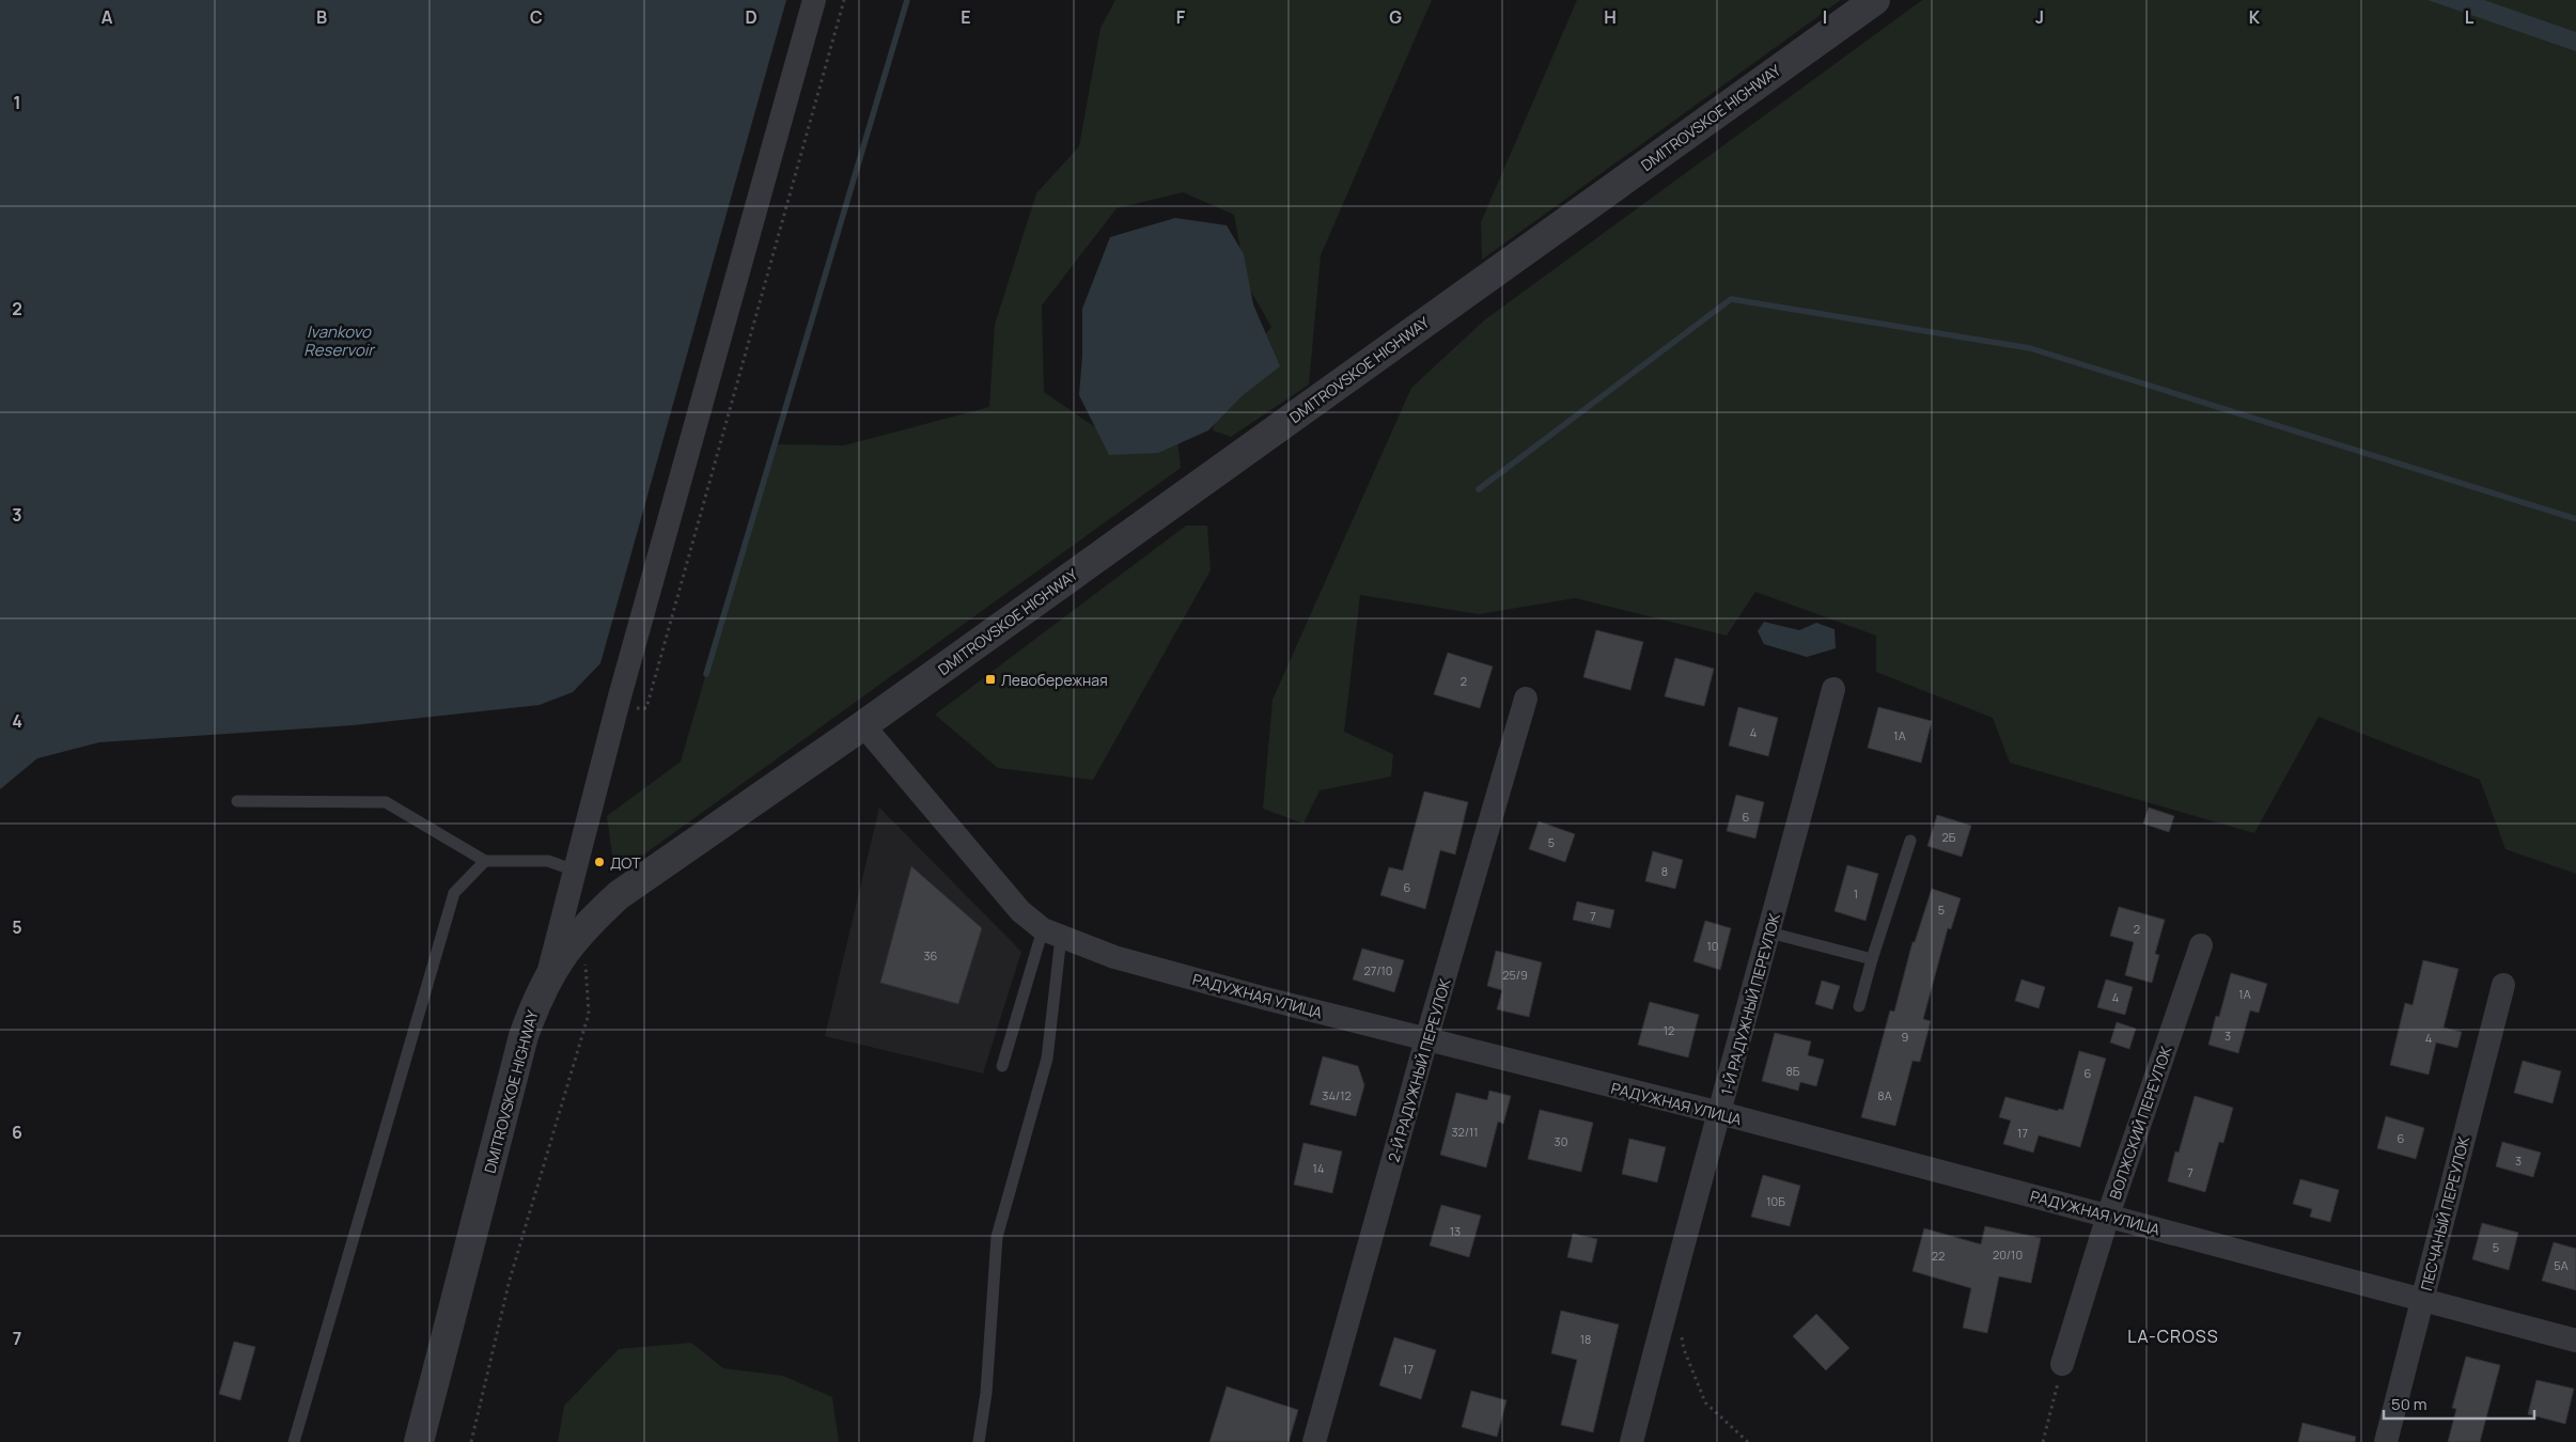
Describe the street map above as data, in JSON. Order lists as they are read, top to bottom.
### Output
{
  "streets": {
    "street": [
      "DMITROVSKOE HIGHWAY",
      "РАДУЖНАЯ УЛИЦА",
      "1-Й РАДУЖНЫЙ ПЕРЕУЛОК",
      "2-Й РАДУЖНЫЙ ПЕРЕУЛОК",
      "ВОЛЖСКИЙ ПЕРЕУЛОК",
      "ПЕСЧАНЫЙ ПЕРЕУЛОК"
    ]
  },
  "crossings": [
    ["DMITROVSKOE HIGHWAY", "РАДУЖНАЯ УЛИЦА"],
    ["РАДУЖНАЯ УЛИЦА", "1-Й РАДУЖНЫЙ ПЕРЕУЛОК"],
    ["РАДУЖНАЯ УЛИЦА", "2-Й РАДУЖНЫЙ ПЕРЕУЛОК"],
    ["РАДУЖНАЯ УЛИЦА", "ВОЛЖСКИЙ ПЕРЕУЛОК"],
    ["РАДУЖНАЯ УЛИЦА", "ПЕСЧАНЫЙ ПЕРЕУЛОК"]
  ],
  "districts": ["LA-CROSS"],
  "water": ["Ivankovo Reservoir"],
  "places": {
    "transit": ["Левобережная"],
    "other": ["ДОТ"]
  },
  "house_numbers": [
    "2",
    "4",
    "1А",
    "6",
    "2Б",
    "5",
    "8",
    "6",
    "1",
    "5",
    "7",
    "2",
    "10",
    "36",
    "27/10",
    "25/9",
    "1А",
    "4",
    "12",
    "3",
    "9",
    "4",
    "8Б",
    "6",
    "34/12",
    "8А",
    "32/11",
    "17",
    "6",
    "30",
    "3",
    "14",
    "7",
    "10Б",
    "13",
    "5",
    "20/10",
    "22",
    "5А",
    "18",
    "17"
  ],
  "scale_bar": "50 m",
  "grid": {
    "columns": [
      "A",
      "B",
      "C",
      "D",
      "E",
      "F",
      "G",
      "H",
      "I",
      "J",
      "K",
      "L"
    ],
    "rows": [
      "1",
      "2",
      "3",
      "4",
      "5",
      "6",
      "7"
    ]
  }
}
